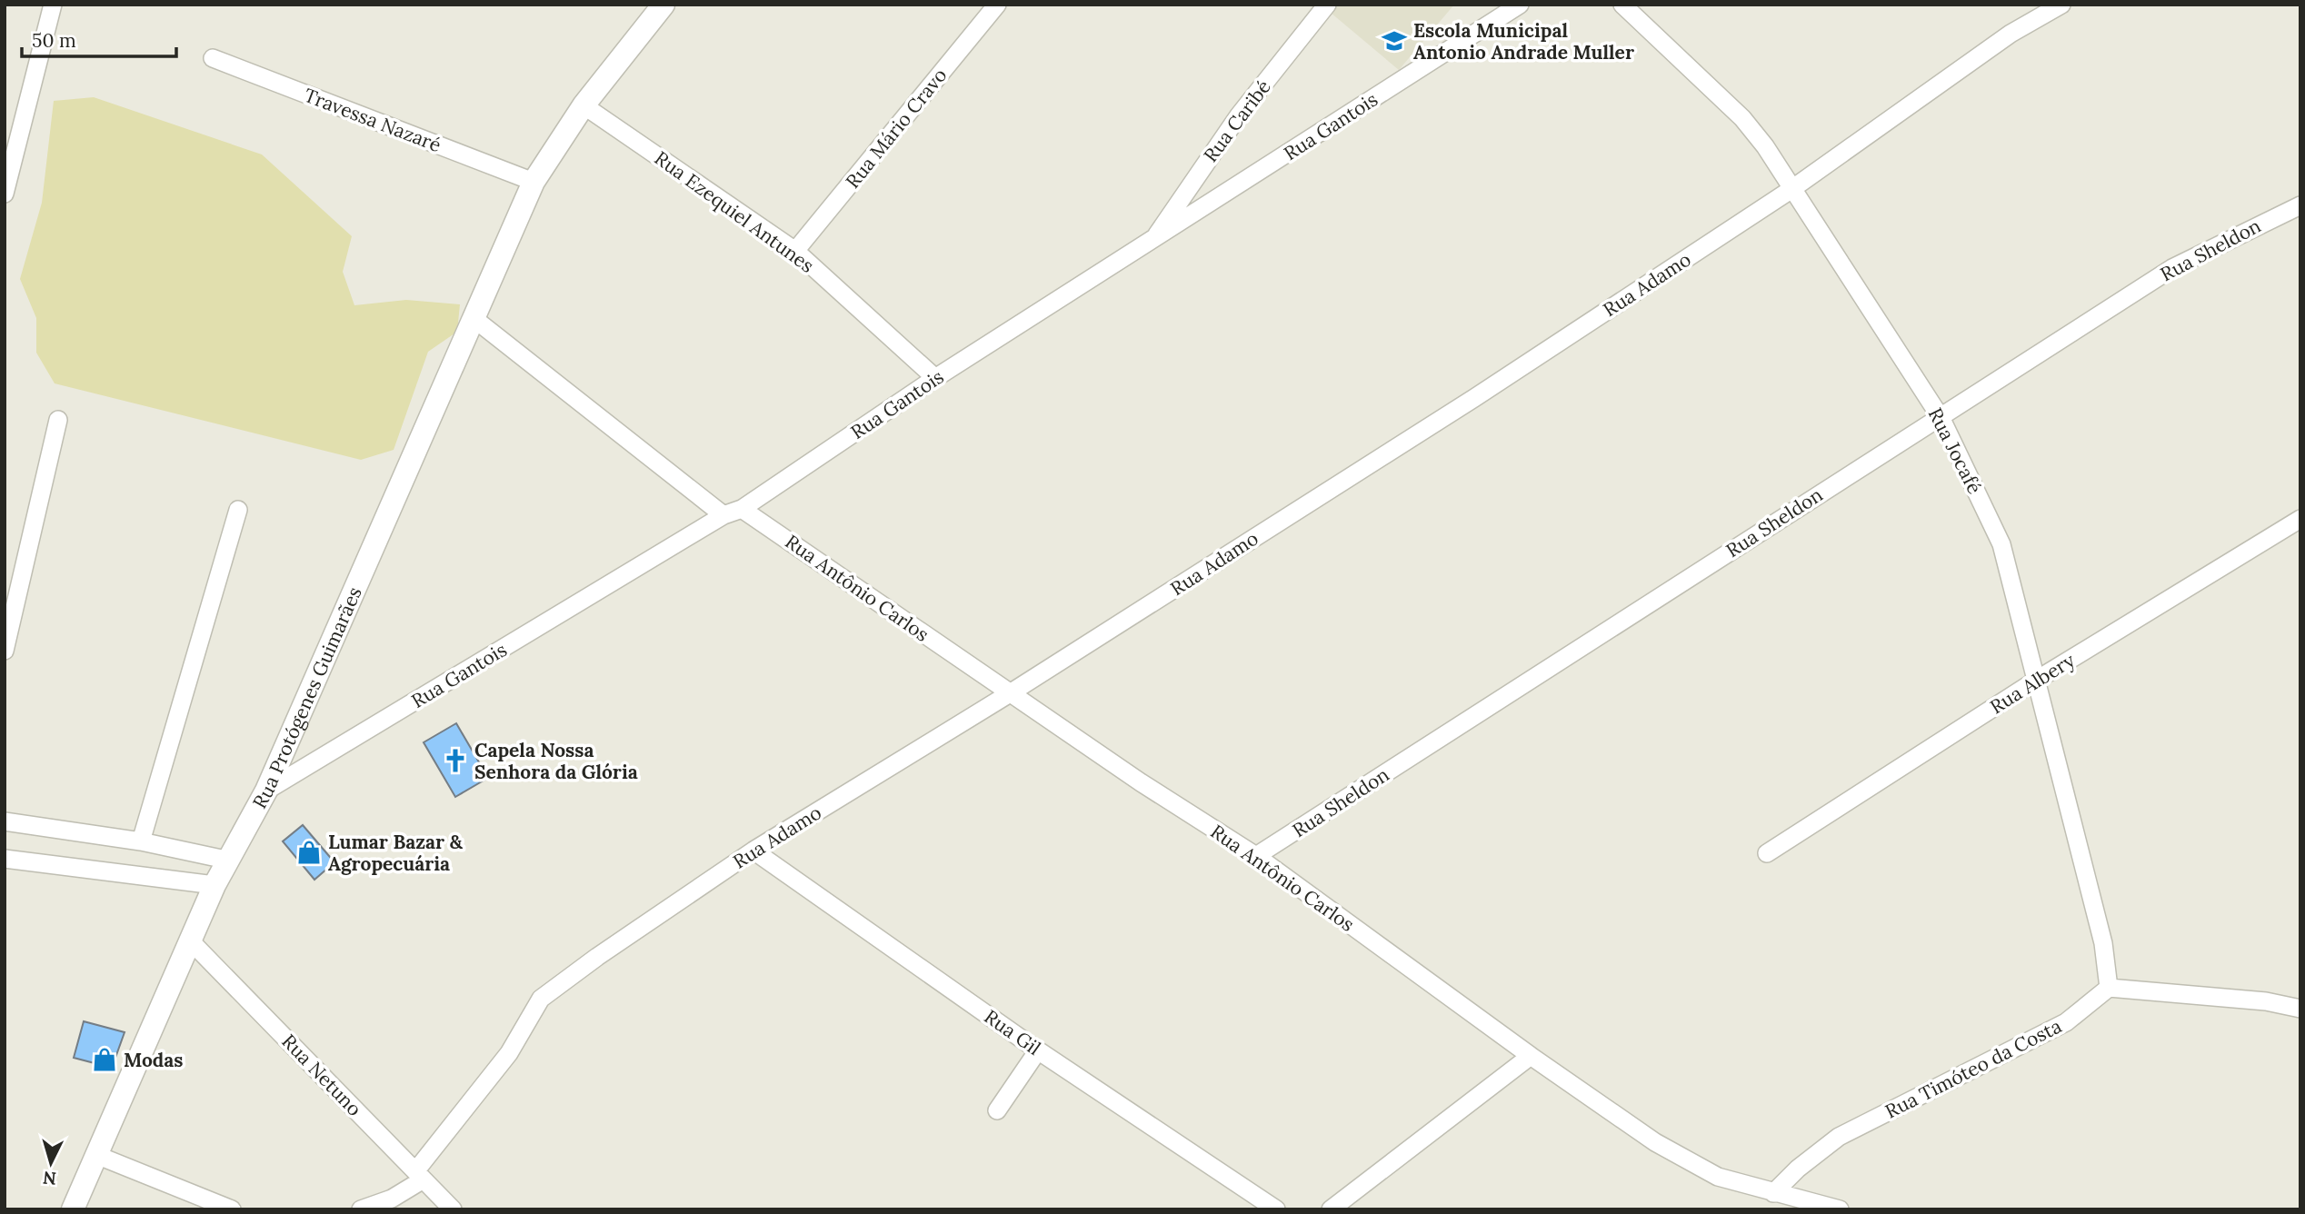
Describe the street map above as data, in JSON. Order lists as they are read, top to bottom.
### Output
{
  "streets": {
    "street": [
      "Travessa Nazaré",
      "Rua Caribé",
      "Rua Gantois",
      "Rua Mário Cravo",
      "Rua Ezequiel Antunes",
      "Rua Sheldon",
      "Rua Adamo",
      "Rua Jocafé",
      "Rua Antônio Carlos",
      "Rua Albery",
      "Rua Protógenes Guimarães",
      "Rua Gil",
      "Rua Timóteo da Costa",
      "Rua Netuno"
    ]
  },
  "crossings": [
    ["Travessa Nazaré", "Rua Protógenes Guimarães"],
    ["Rua Caribé", "Rua Gantois"],
    ["Rua Gantois", "Rua Ezequiel Antunes"],
    ["Rua Gantois", "Rua Antônio Carlos"],
    ["Rua Gantois", "Rua Protógenes Guimarães"],
    ["Rua Mário Cravo", "Rua Ezequiel Antunes"],
    ["Rua Ezequiel Antunes", "Rua Protógenes Guimarães"],
    ["Rua Sheldon", "Rua Jocafé"],
    ["Rua Sheldon", "Rua Antônio Carlos"],
    ["Rua Adamo", "Rua Jocafé"],
    ["Rua Adamo", "Rua Antônio Carlos"],
    ["Rua Adamo", "Rua Gil"],
    ["Rua Adamo", "Rua Netuno"],
    ["Rua Jocafé", "Rua Albery"],
    ["Rua Jocafé", "Rua Timóteo da Costa"],
    ["Rua Antônio Carlos", "Rua Timóteo da Costa"],
    ["Rua Protógenes Guimarães", "Rua Netuno"]
  ],
  "places": {
    "school or university": ["Escola Municipal Antonio Andrade Muller"],
    "church": ["Capela Nossa Senhora da Glória"],
    "shop": ["Lumar Bazar & Agropecuária", "Modas"]
  },
  "scale_bar": "50 m",
  "north": "bottom"
}
